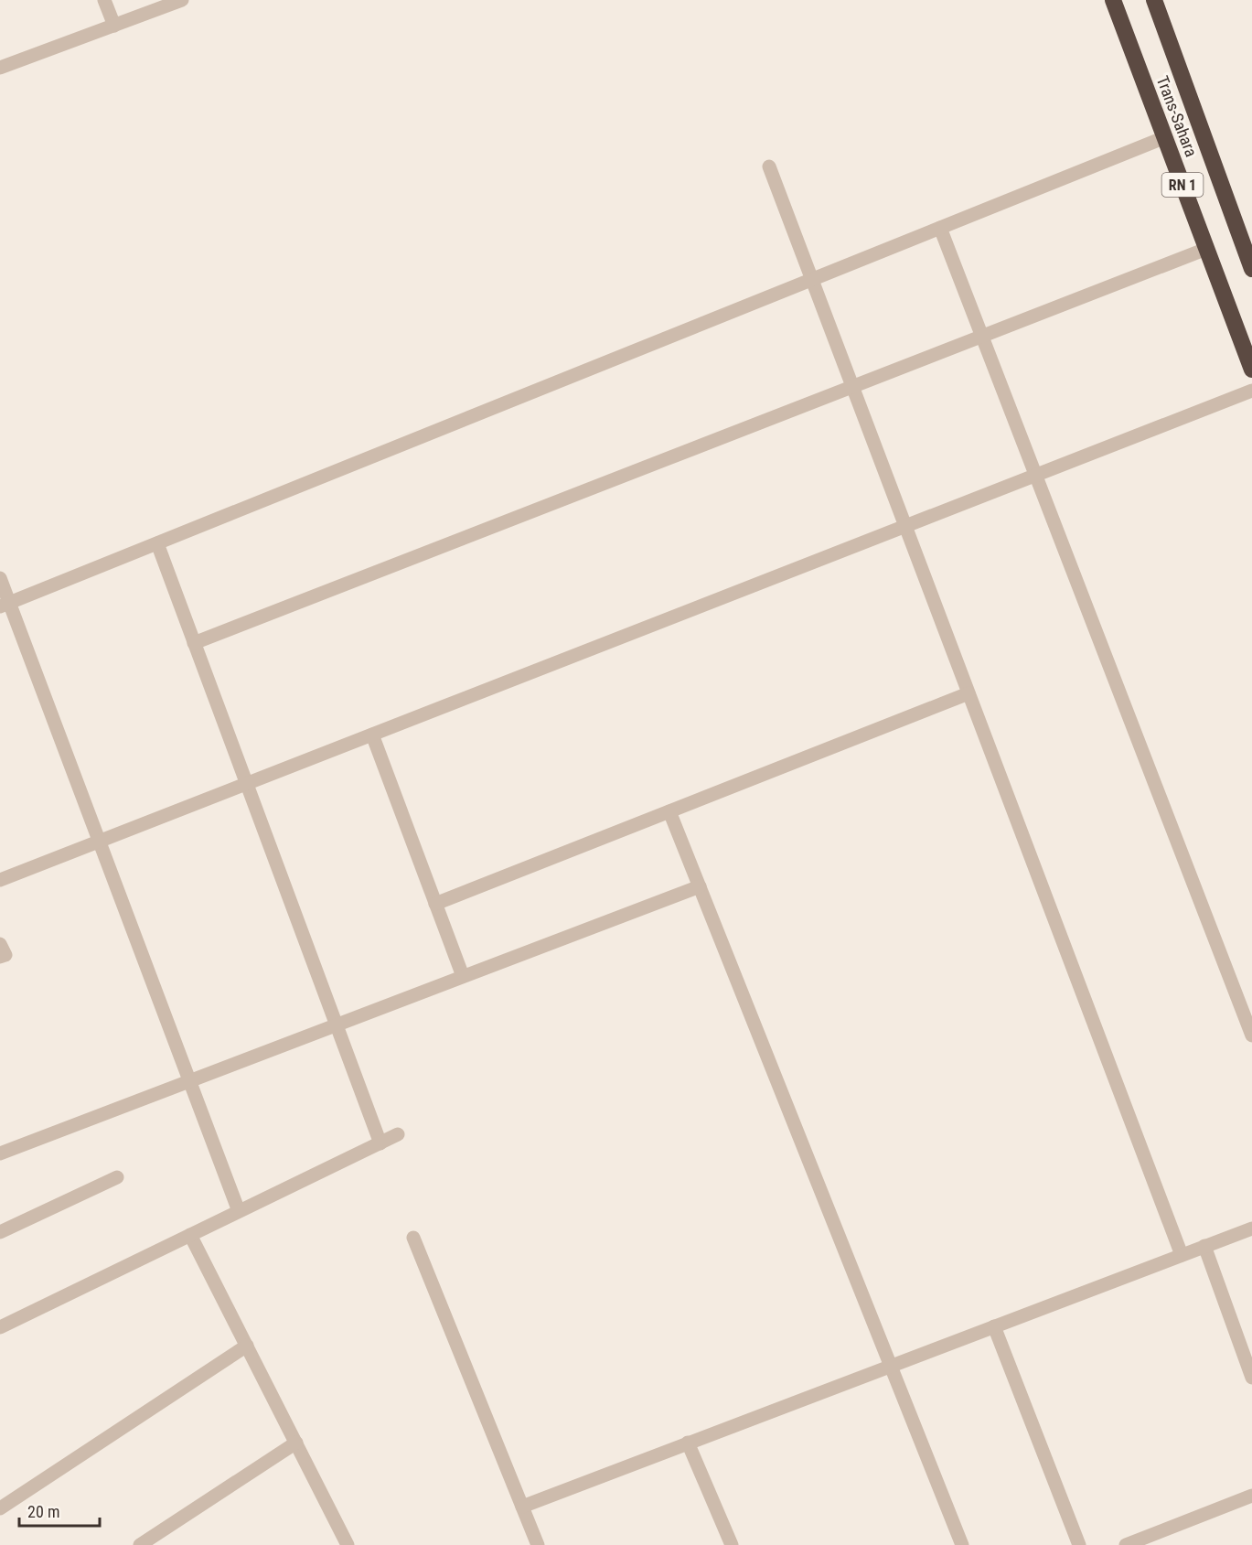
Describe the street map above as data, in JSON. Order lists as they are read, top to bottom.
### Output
{
  "streets": {
    "highway": ["Trans-Sahara", "RN 1"]
  },
  "scale_bar": "20 m"
}
